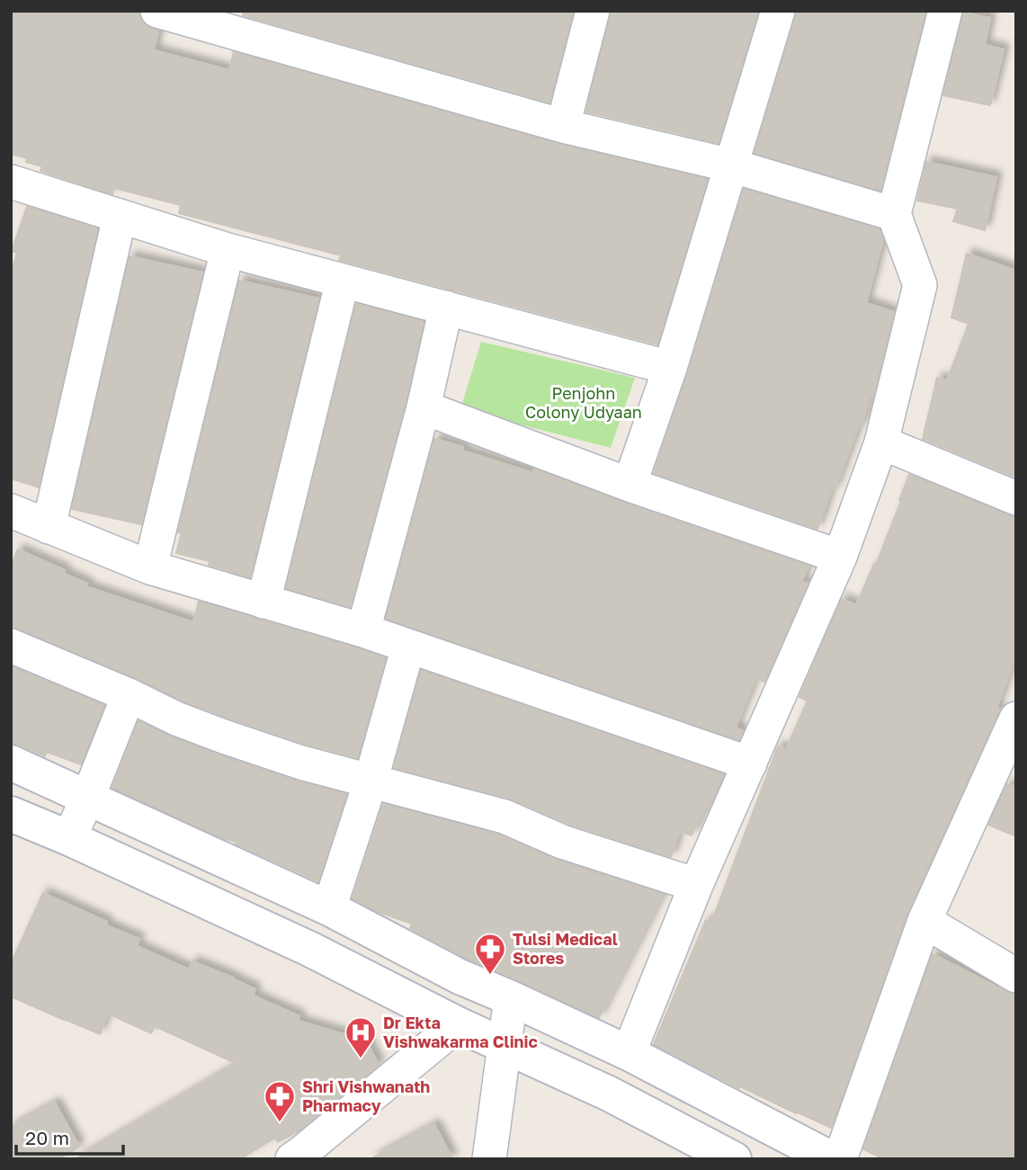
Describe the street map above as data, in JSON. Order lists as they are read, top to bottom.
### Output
{
  "parks": ["Penjohn Colony Udyaan"],
  "places": {
    "pharmacy": ["Tulsi Medical Stores", "Shri Vishwanath Pharmacy"],
    "hospital": ["Dr Ekta Vishwakarma Clinic"]
  },
  "scale_bar": "20 m"
}
